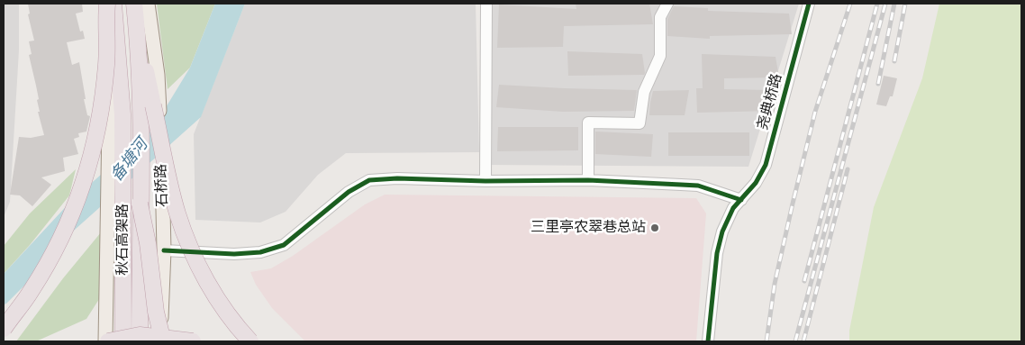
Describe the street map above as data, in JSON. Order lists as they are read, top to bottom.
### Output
{
  "streets": {
    "highway": ["秋石高架路"],
    "main road": ["石桥路"],
    "street": ["尧典桥路"]
  },
  "water": ["备塘河"],
  "places": ["三里亭农翠巷总站"]
}
